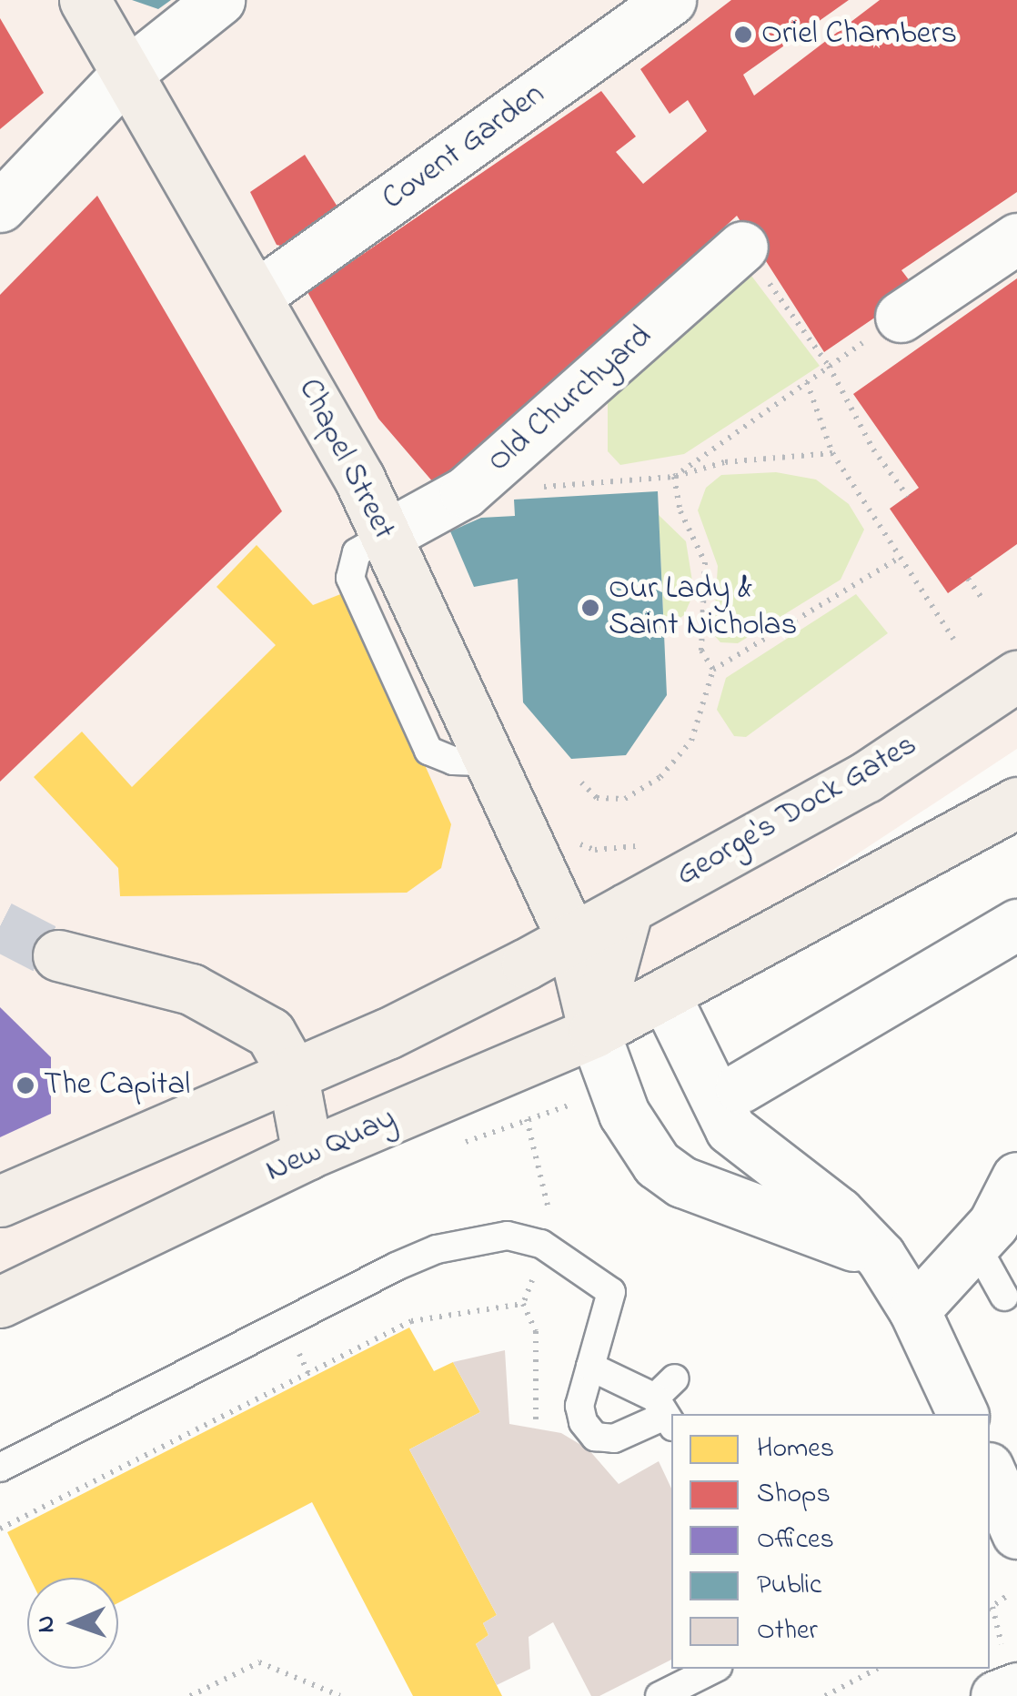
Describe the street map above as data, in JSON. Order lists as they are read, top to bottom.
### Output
{
  "streets": {
    "main road": ["Chapel Street", "George's Dock Gates", "New Quay"],
    "street": ["Covent Garden", "Old Churchyard"]
  },
  "crossings": [
    ["Covent Garden", "Chapel Street"],
    ["Old Churchyard", "Chapel Street"],
    ["Chapel Street", "George's Dock Gates"]
  ],
  "places": ["Oriel Chambers", "Our Lady & Saint Nicholas", "The Capital"],
  "legend": [
    "Homes",
    "Shops",
    "Offices",
    "Public",
    "Other"
  ],
  "north": "left"
}
